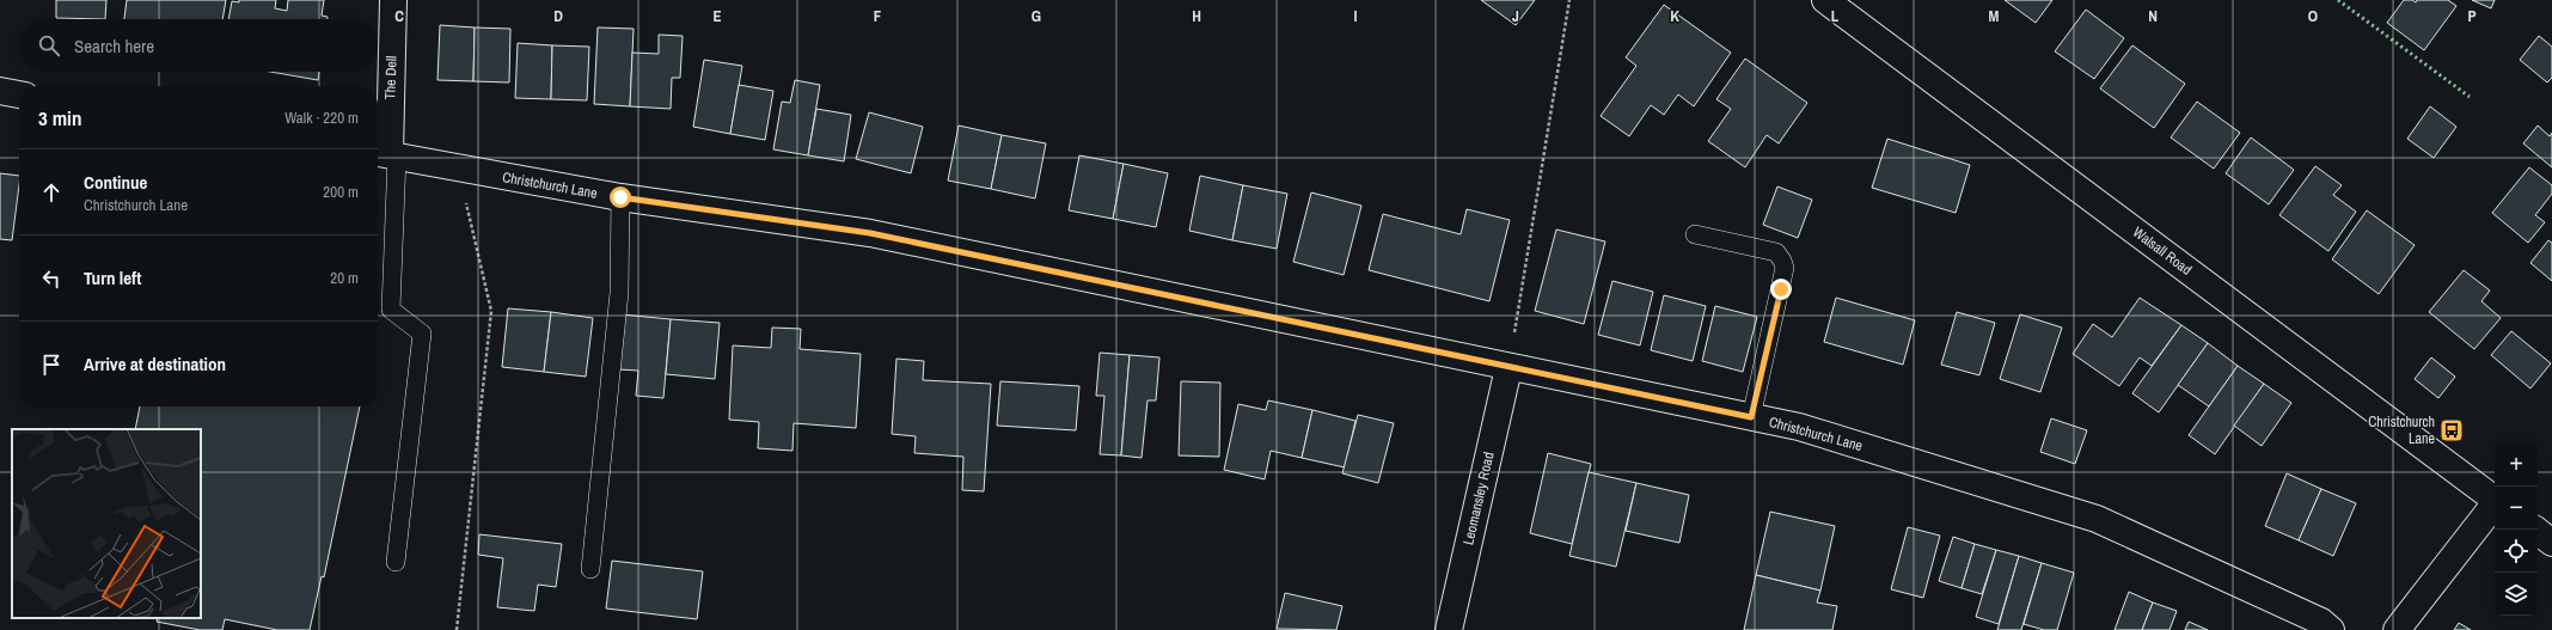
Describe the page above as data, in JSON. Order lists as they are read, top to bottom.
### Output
{
  "streets": {
    "street": [
      "The Dell",
      "Christchurch Lane",
      "Walsall Road",
      "Leomansley Road"
    ]
  },
  "crossings": [
    ["The Dell", "Christchurch Lane"],
    ["Christchurch Lane", "Leomansley Road"]
  ],
  "places": {
    "bus stop": ["Christchurch Lane"]
  },
  "page": {
    "search": "Search here",
    "heading": ["3 min", "Walk · 220 m"],
    "list": [
      ["Continue", "Christchurch Lane", "200 m"],
      ["Turn left", "20 m"],
      "Arrive at destination"
    ],
    "map_buttons": ["+", "−"]
  },
  "grid": {
    "columns": [
      "C",
      "D",
      "E",
      "F",
      "G",
      "H",
      "I",
      "J",
      "K",
      "L",
      "M",
      "N",
      "O",
      "P"
    ]
  }
}
